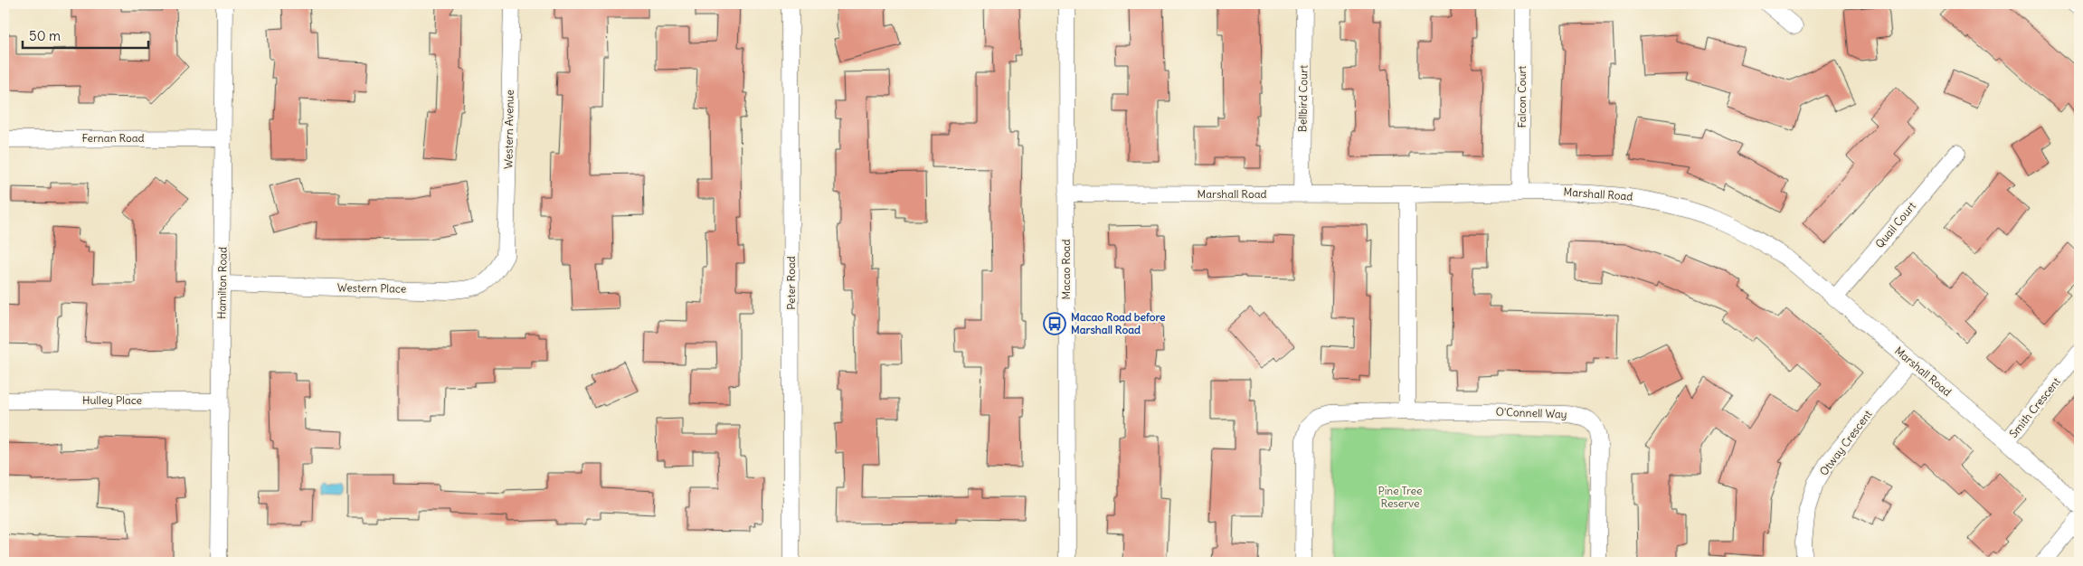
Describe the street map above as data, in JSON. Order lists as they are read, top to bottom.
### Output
{
  "streets": {
    "street": [
      "Falcon Court",
      "Bellbird Court",
      "Western Avenue",
      "Fernan Road",
      "Marshall Road",
      "Quail Court",
      "Macao Road",
      "Hamilton Road",
      "Peter Road",
      "Western Place",
      "Hulley Place",
      "Smith Crescent",
      "O'Connell Way",
      "Otway Crescent"
    ]
  },
  "crossings": [
    ["Falcon Court", "Marshall Road"],
    ["Bellbird Court", "Marshall Road"],
    ["Western Avenue", "Western Place"],
    ["Fernan Road", "Hamilton Road"],
    ["Marshall Road", "Quail Court"],
    ["Marshall Road", "Macao Road"],
    ["Marshall Road", "Smith Crescent"],
    ["Marshall Road", "Otway Crescent"],
    ["Hamilton Road", "Western Place"],
    ["Hamilton Road", "Hulley Place"]
  ],
  "parks": ["Pine Tree Reserve"],
  "places": {
    "bus stop": ["Macao Road before Marshall Road"]
  },
  "scale_bar": "50 m"
}
